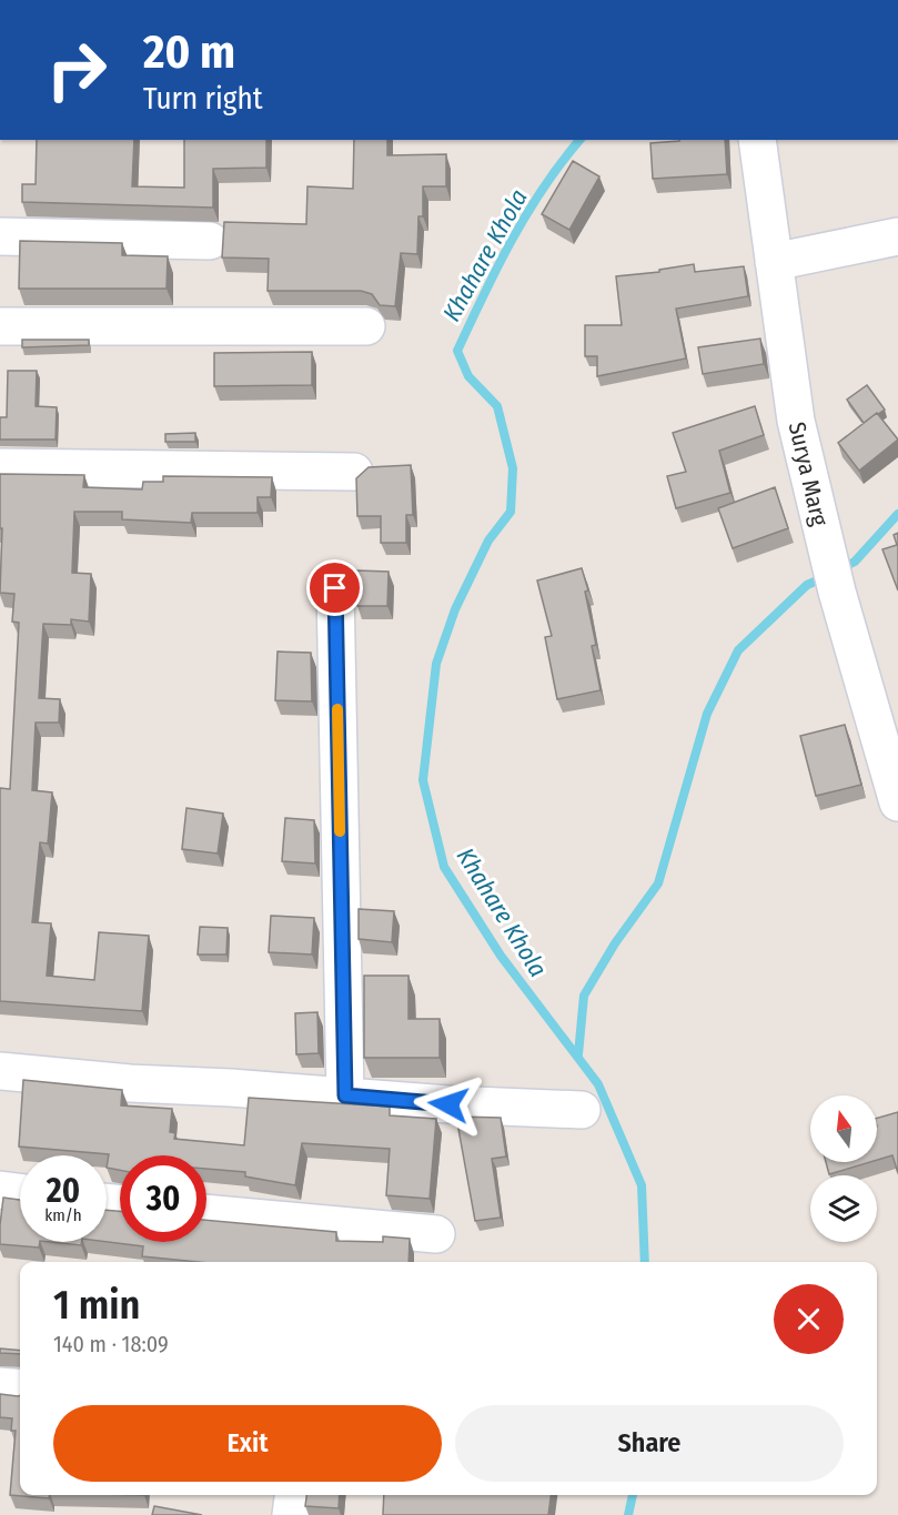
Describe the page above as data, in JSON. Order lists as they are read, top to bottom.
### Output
{
  "streets": {
    "street": ["Surya Marg"]
  },
  "water": ["Khahare Khola"],
  "north": "top",
  "page": {
    "turn": ["20 m", "Turn right"],
    "speed": "20 km/h",
    "limit": "30",
    "heading": ["1 min", "140 m · 18:09"],
    "buttons": ["Exit", "Share"]
  }
}
